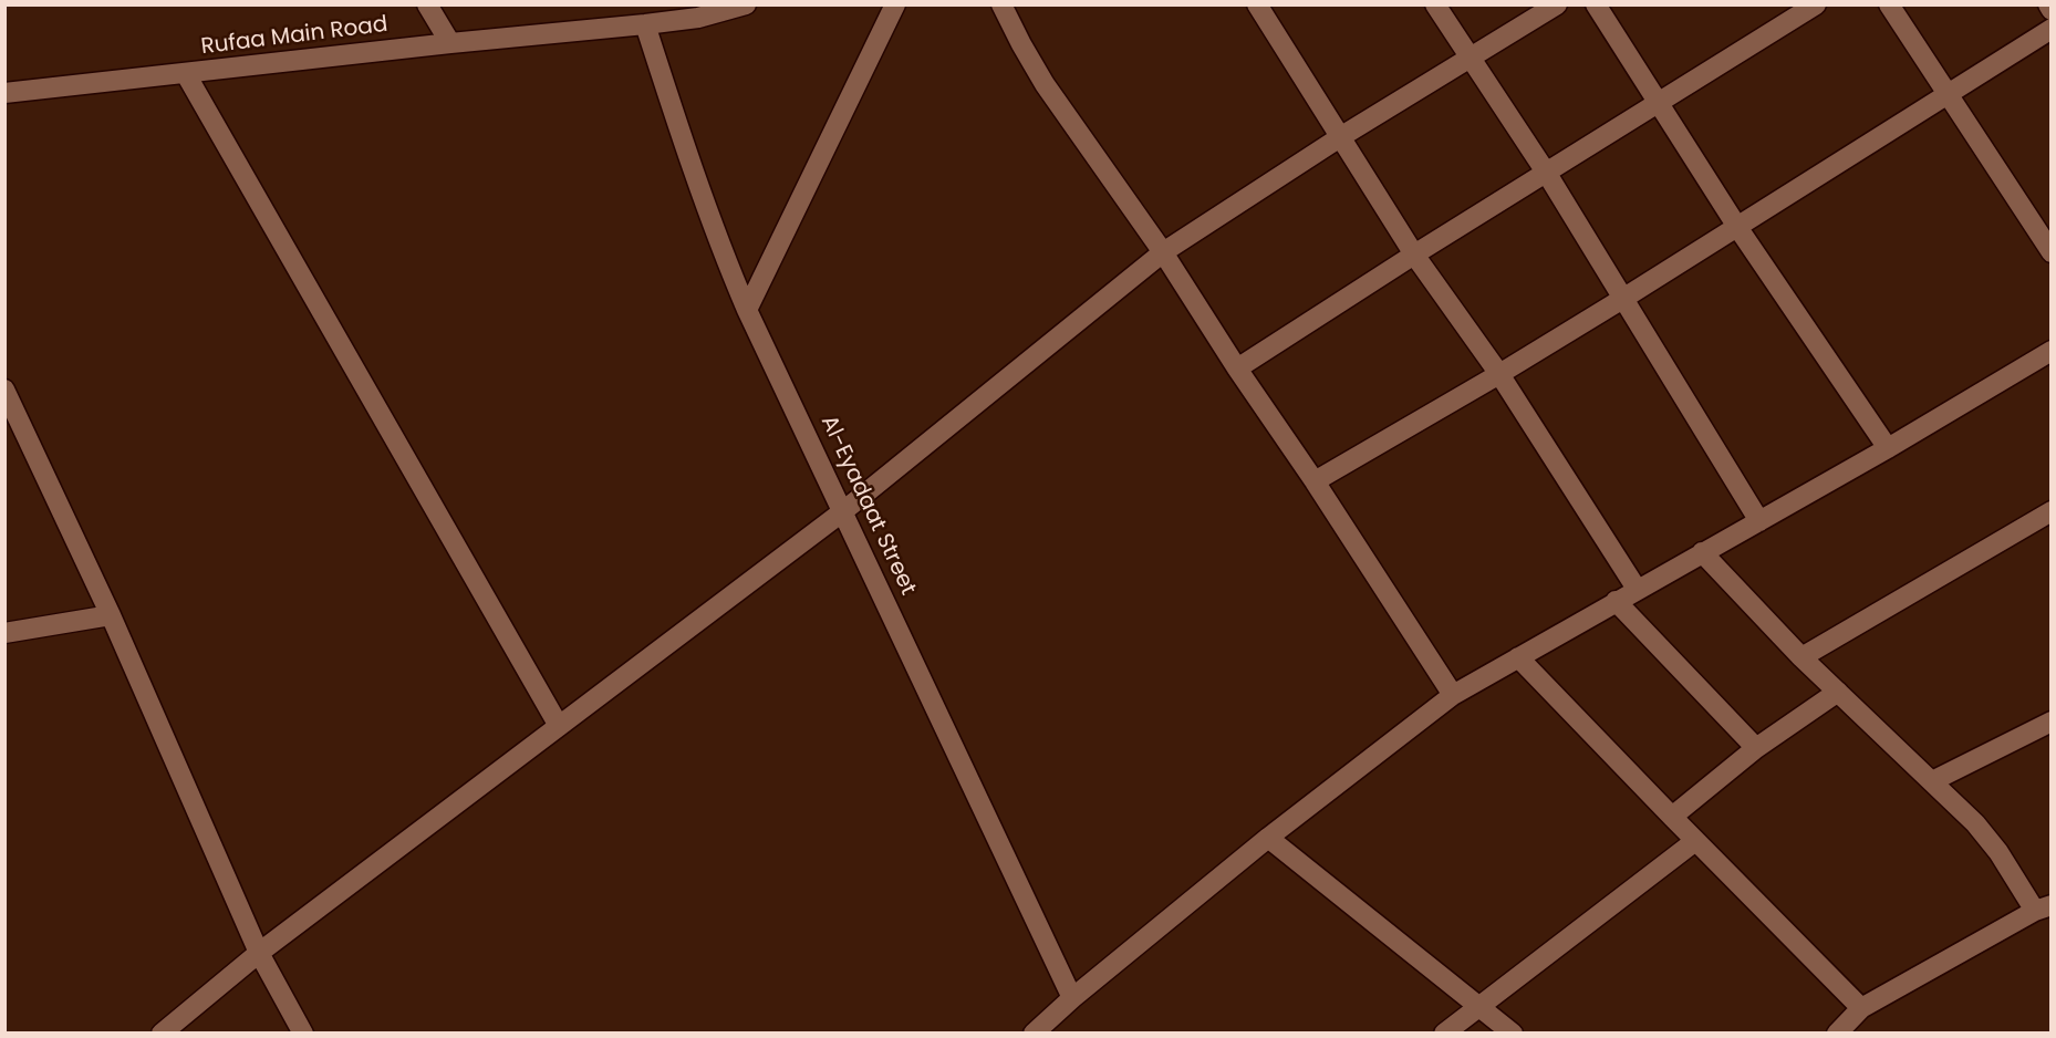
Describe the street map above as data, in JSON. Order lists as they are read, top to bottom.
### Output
{
  "streets": {
    "street": ["Rufaa Main Road", "Al-Eyadaat Street"]
  },
  "crossings": [
    ["Rufaa Main Road", "Al-Eyadaat Street"]
  ]
}
